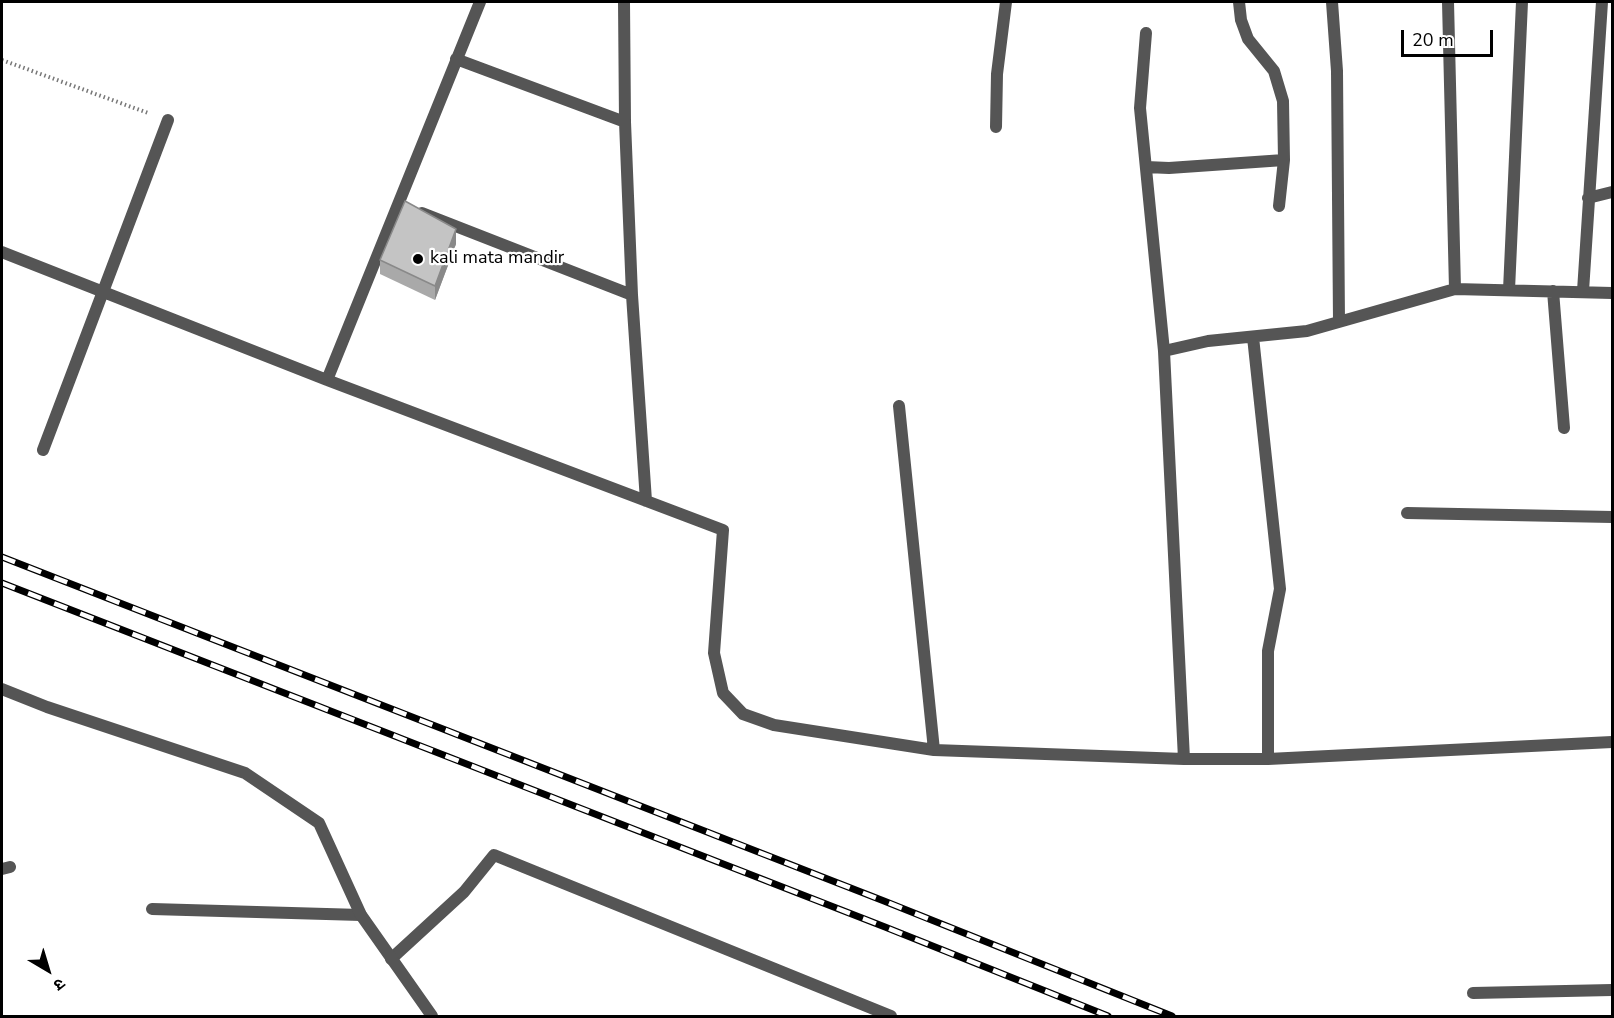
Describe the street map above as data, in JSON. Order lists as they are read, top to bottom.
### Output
{
  "places": ["kali mata mandir"],
  "scale_bar": "20 m",
  "north": "bottom right"
}
